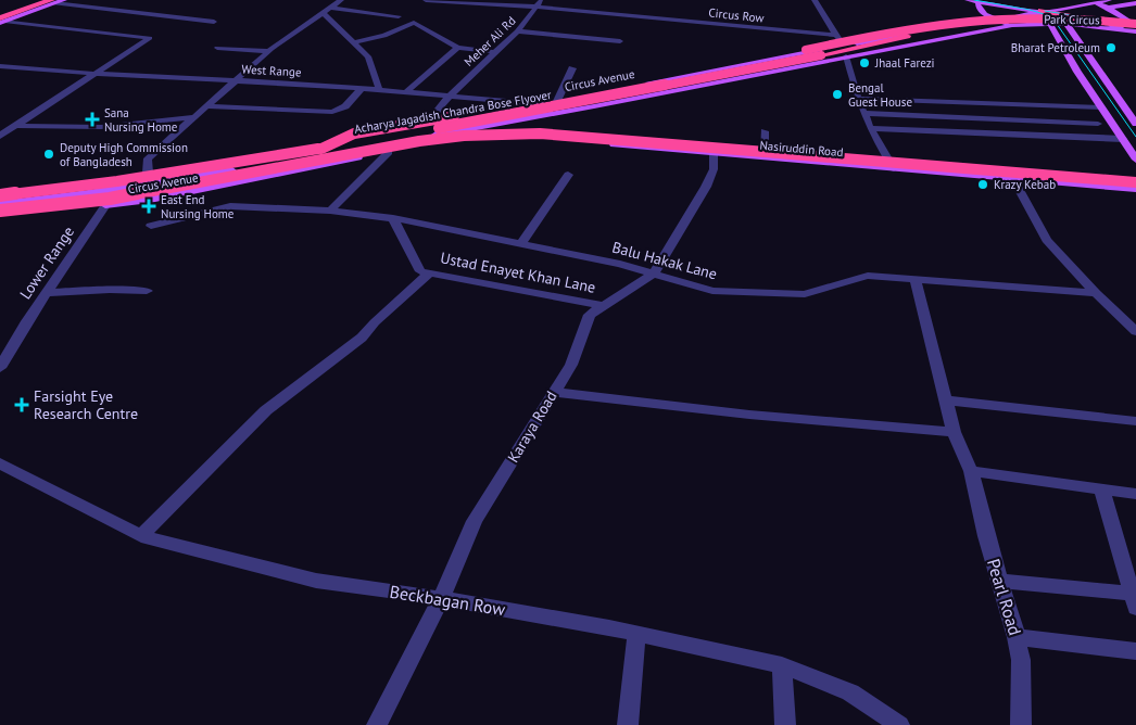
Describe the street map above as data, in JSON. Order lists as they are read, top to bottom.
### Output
{
  "streets": {
    "highway": ["Acharya Jagadish Chandra Bose Flyover"],
    "main road": ["Park Circus", "Circus Avenue", "Nasiruddin Road"],
    "street": [
      "Circus Row",
      "Meher Ali Rd",
      "West Range",
      "Balu Hakak Lane",
      "Lower Range",
      "Ustad Enayet Khan Lane",
      "Karaya Road",
      "Pearl Road",
      "Beckbagan Row"
    ]
  },
  "crossings": [
    ["Circus Row", "Meher Ali Rd"],
    ["Park Circus", "Circus Avenue"],
    ["Meher Ali Rd", "West Range"],
    ["Meher Ali Rd", "Circus Avenue"],
    ["West Range", "Circus Avenue"],
    ["Circus Avenue", "Acharya Jagadish Chandra Bose Flyover"],
    ["Circus Avenue", "Nasiruddin Road"],
    ["Circus Avenue", "Lower Range"],
    ["Acharya Jagadish Chandra Bose Flyover", "Nasiruddin Road"],
    ["Nasiruddin Road", "Karaya Road"],
    ["Balu Hakak Lane", "Ustad Enayet Khan Lane"],
    ["Balu Hakak Lane", "Karaya Road"],
    ["Balu Hakak Lane", "Pearl Road"],
    ["Ustad Enayet Khan Lane", "Karaya Road"],
    ["Karaya Road", "Beckbagan Row"]
  ],
  "places": {
    "other": [
      "Bharat Petroleum",
      "Jhaal Farezi",
      "Bengal Guest House",
      "Deputy High Commission of Bangladesh",
      "Krazy Kebab"
    ],
    "health": ["Sana Nursing Home", "East End Nursing Home", "Farsight Eye Research Centre"]
  }
}
